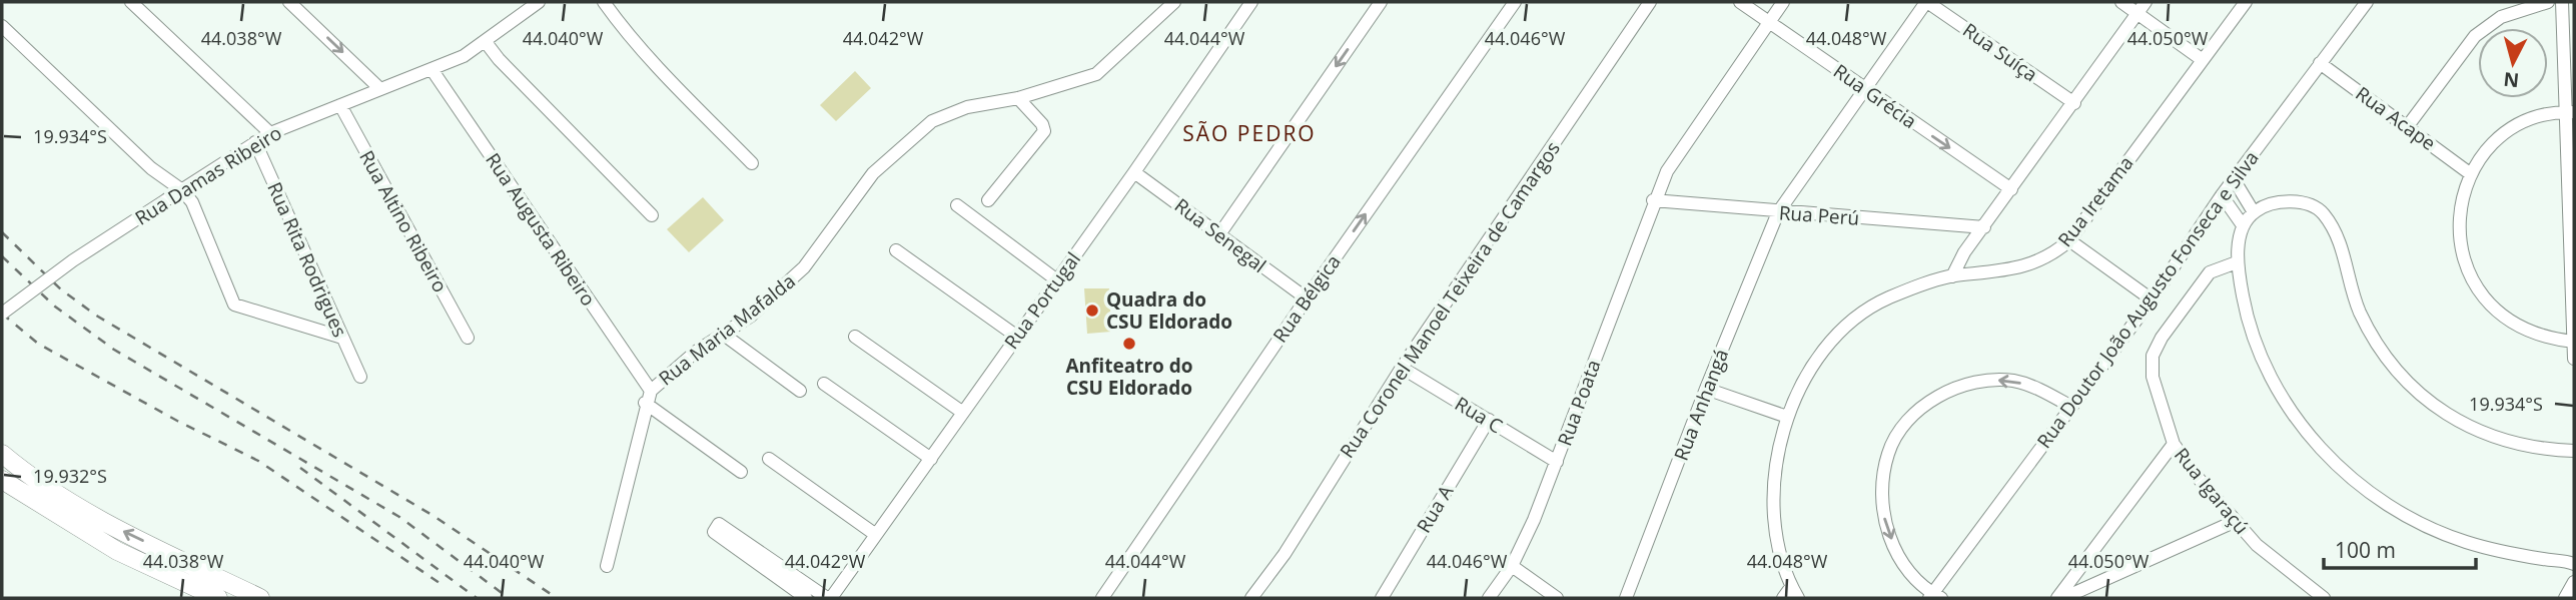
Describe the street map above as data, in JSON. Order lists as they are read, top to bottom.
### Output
{
  "streets": {
    "street": [
      "Rua Suíça",
      "Rua Grécia",
      "Rua Acape",
      "Rua Damas Ribeiro",
      "Rua Iretama",
      "Rua Perú",
      "Rua Altino Ribeiro",
      "Rua Augusta Ribeiro",
      "Rua Senegal",
      "Rua Rita Rodrigues",
      "Rua Bélgica",
      "Rua Coronel Manoel Teixeira de Camargos",
      "Rua Doutor João Augusto Fonseca e Silva",
      "Rua Portugal",
      "Rua Maria Mafalda",
      "Rua Poata",
      "Rua Anhangá",
      "Rua C",
      "Rua Igaraçú",
      "Rua A"
    ]
  },
  "crossings": [
    ["Rua Suíça", "Rua Anhangá"],
    ["Rua Grécia", "Rua Poata"],
    ["Rua Grécia", "Rua Anhangá"],
    ["Rua Acape", "Rua Doutor João Augusto Fonseca e Silva"],
    ["Rua Damas Ribeiro", "Rua Altino Ribeiro"],
    ["Rua Damas Ribeiro", "Rua Augusta Ribeiro"],
    ["Rua Damas Ribeiro", "Rua Rita Rodrigues"],
    ["Rua Perú", "Rua Poata"],
    ["Rua Perú", "Rua Anhangá"],
    ["Rua Augusta Ribeiro", "Rua Maria Mafalda"],
    ["Rua Senegal", "Rua Bélgica"],
    ["Rua Senegal", "Rua Portugal"],
    ["Rua Coronel Manoel Teixeira de Camargos", "Rua C"],
    ["Rua Poata", "Rua C"],
    ["Rua C", "Rua A"]
  ],
  "one_way": ["Rua Grécia"],
  "districts": ["SÃO PEDRO"],
  "places": ["Quadra do CSU Eldorado", "Anfiteatro do CSU Eldorado"],
  "scale_bar": "100 m",
  "north": "bottom",
  "coordinates": [
    "44.038°W",
    "44.040°W",
    "44.042°W",
    "44.044°W",
    "44.046°W",
    "44.048°W",
    "44.050°W",
    "19.934°S",
    "19.932°S"
  ]
}
